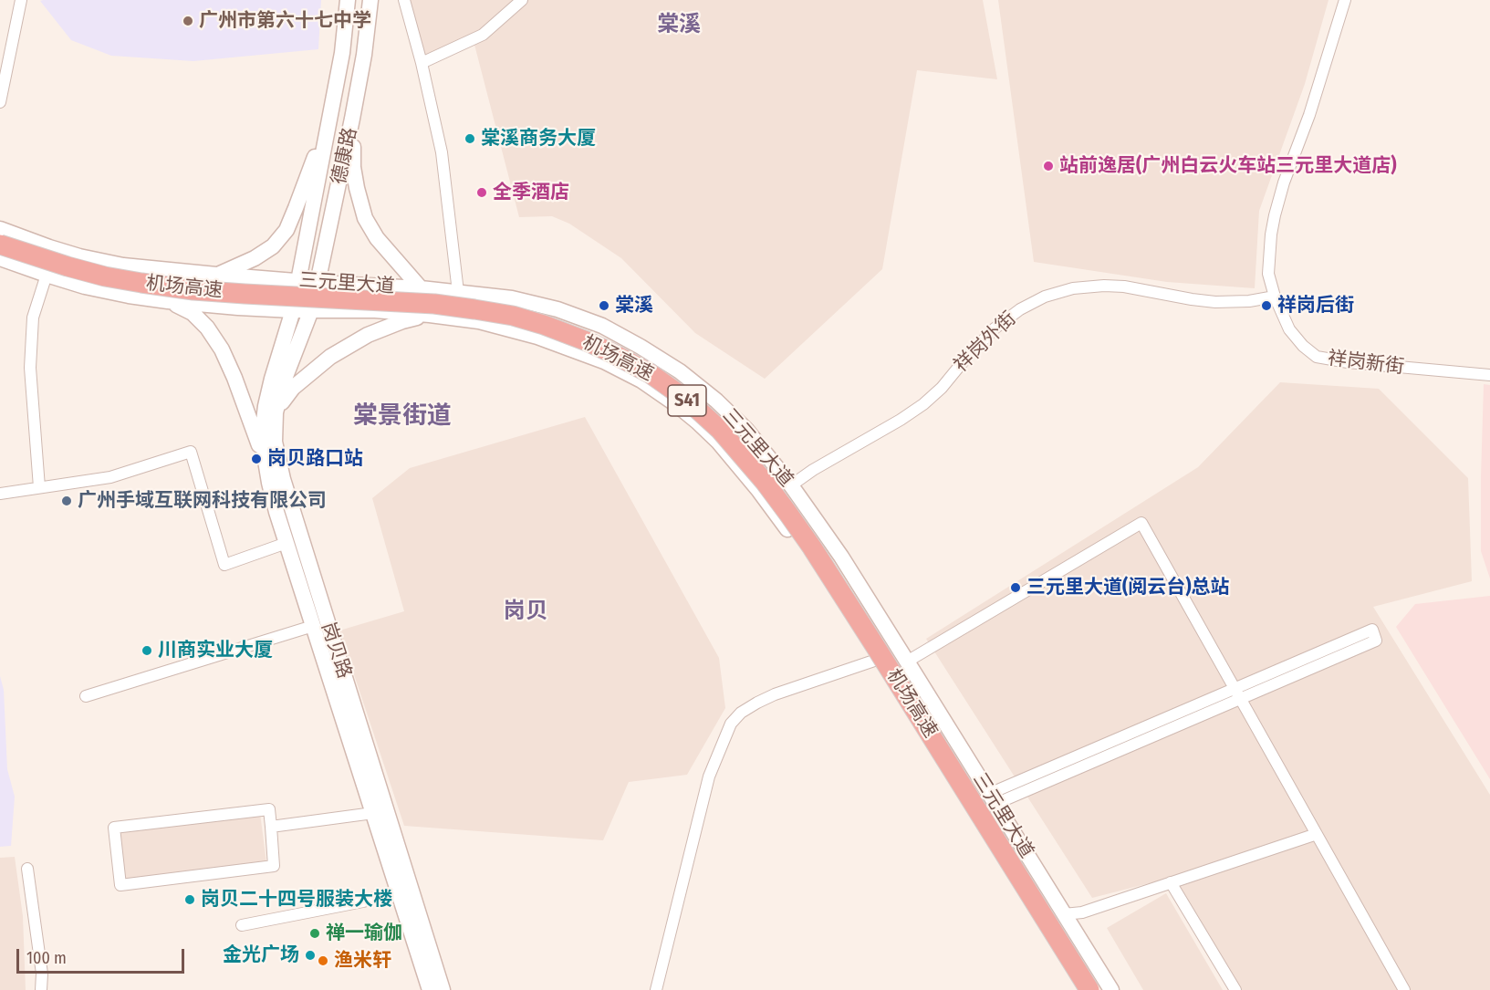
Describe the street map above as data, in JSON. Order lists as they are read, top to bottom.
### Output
{
  "streets": {
    "highway": ["机场高速", "S41"],
    "main road": ["德康路", "三元里大道", "岗贝路"],
    "street": ["祥岗外街", "祥岗新街"]
  },
  "crossings": [
    ["德康路", "三元里大道"],
    ["德康路", "岗贝路"],
    ["三元里大道", "祥岗外街"],
    ["三元里大道", "岗贝路"],
    ["祥岗外街", "祥岗新街"]
  ],
  "districts": ["棠溪", "棠景街道", "岗贝"],
  "places": [
    "广州市第六十七中学",
    "棠溪商务大厦",
    "站前逸居(广州白云火车站三元里大道店)",
    "全季酒店",
    "棠溪",
    "祥岗后街",
    "岗贝路口站",
    "广州手域互联网科技有限公司",
    "三元里大道(阅云台)总站",
    "川商实业大厦",
    "岗贝二十四号服装大楼",
    "禅一瑜伽",
    "金光广场",
    "渔米轩"
  ],
  "scale_bar": "100 m"
}
